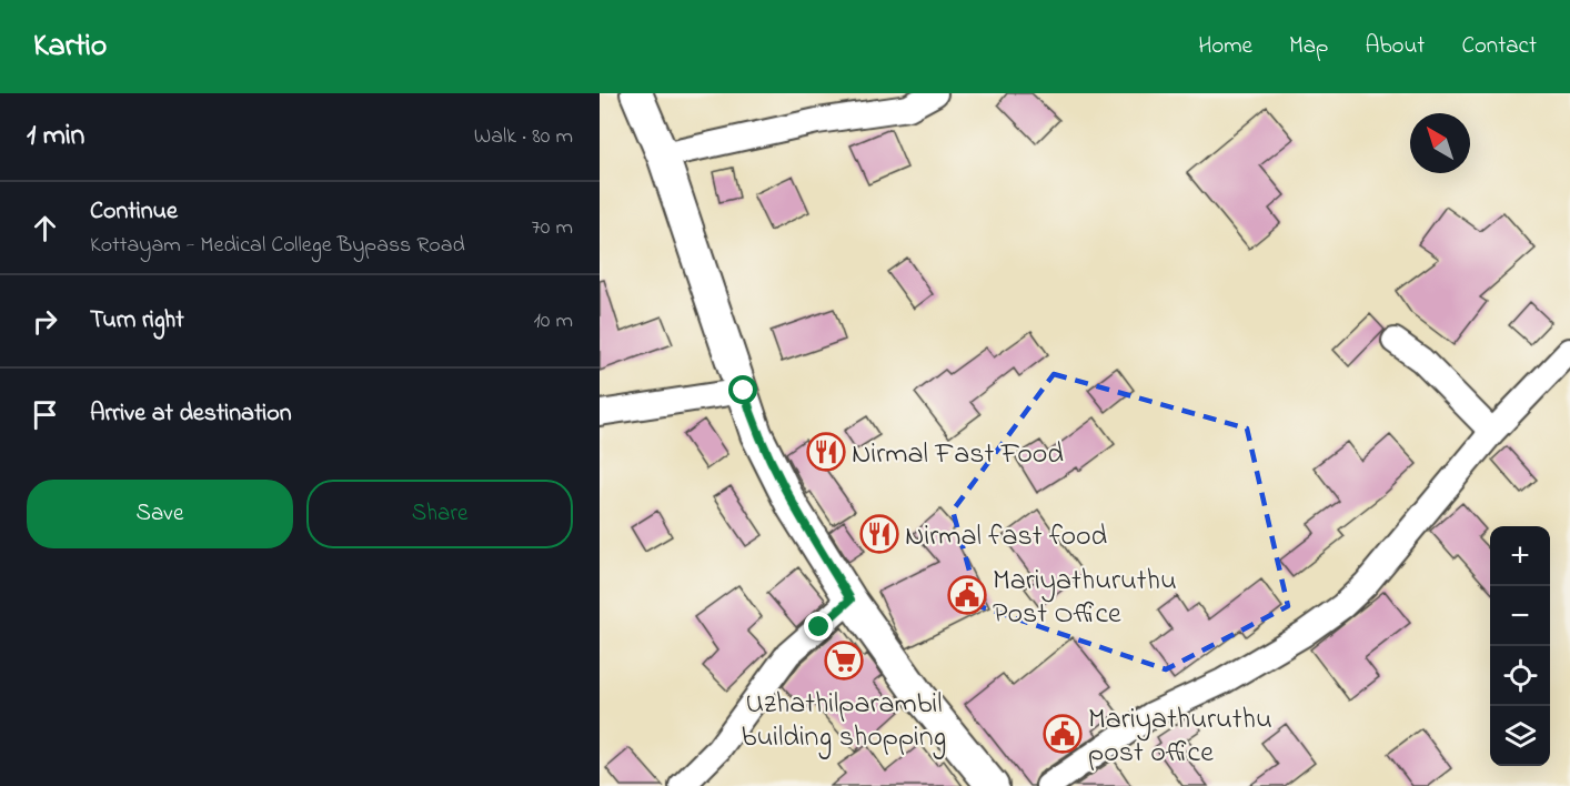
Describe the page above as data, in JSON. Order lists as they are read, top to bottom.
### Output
{
  "places": {
    "restaurant": ["Nirmal Fast Food", "Nirmal fast food"],
    "public building": ["Mariyathuruthu Post Office", "Mariyathuruthu post office"],
    "supermarket": ["Uzhathilparambil building shopping"]
  },
  "north": "top left",
  "page": {
    "header": "Kartio",
    "nav": [
      "Home",
      "Map",
      "About",
      "Contact"
    ],
    "heading": ["1 min", "Walk · 80 m"],
    "list": [
      ["Continue", "Kottayam - Medical College Bypass Road", "70 m"],
      ["Turn right", "10 m"],
      "Arrive at destination"
    ],
    "buttons": ["Save", "Share"],
    "map_buttons": ["+", "−"]
  }
}
